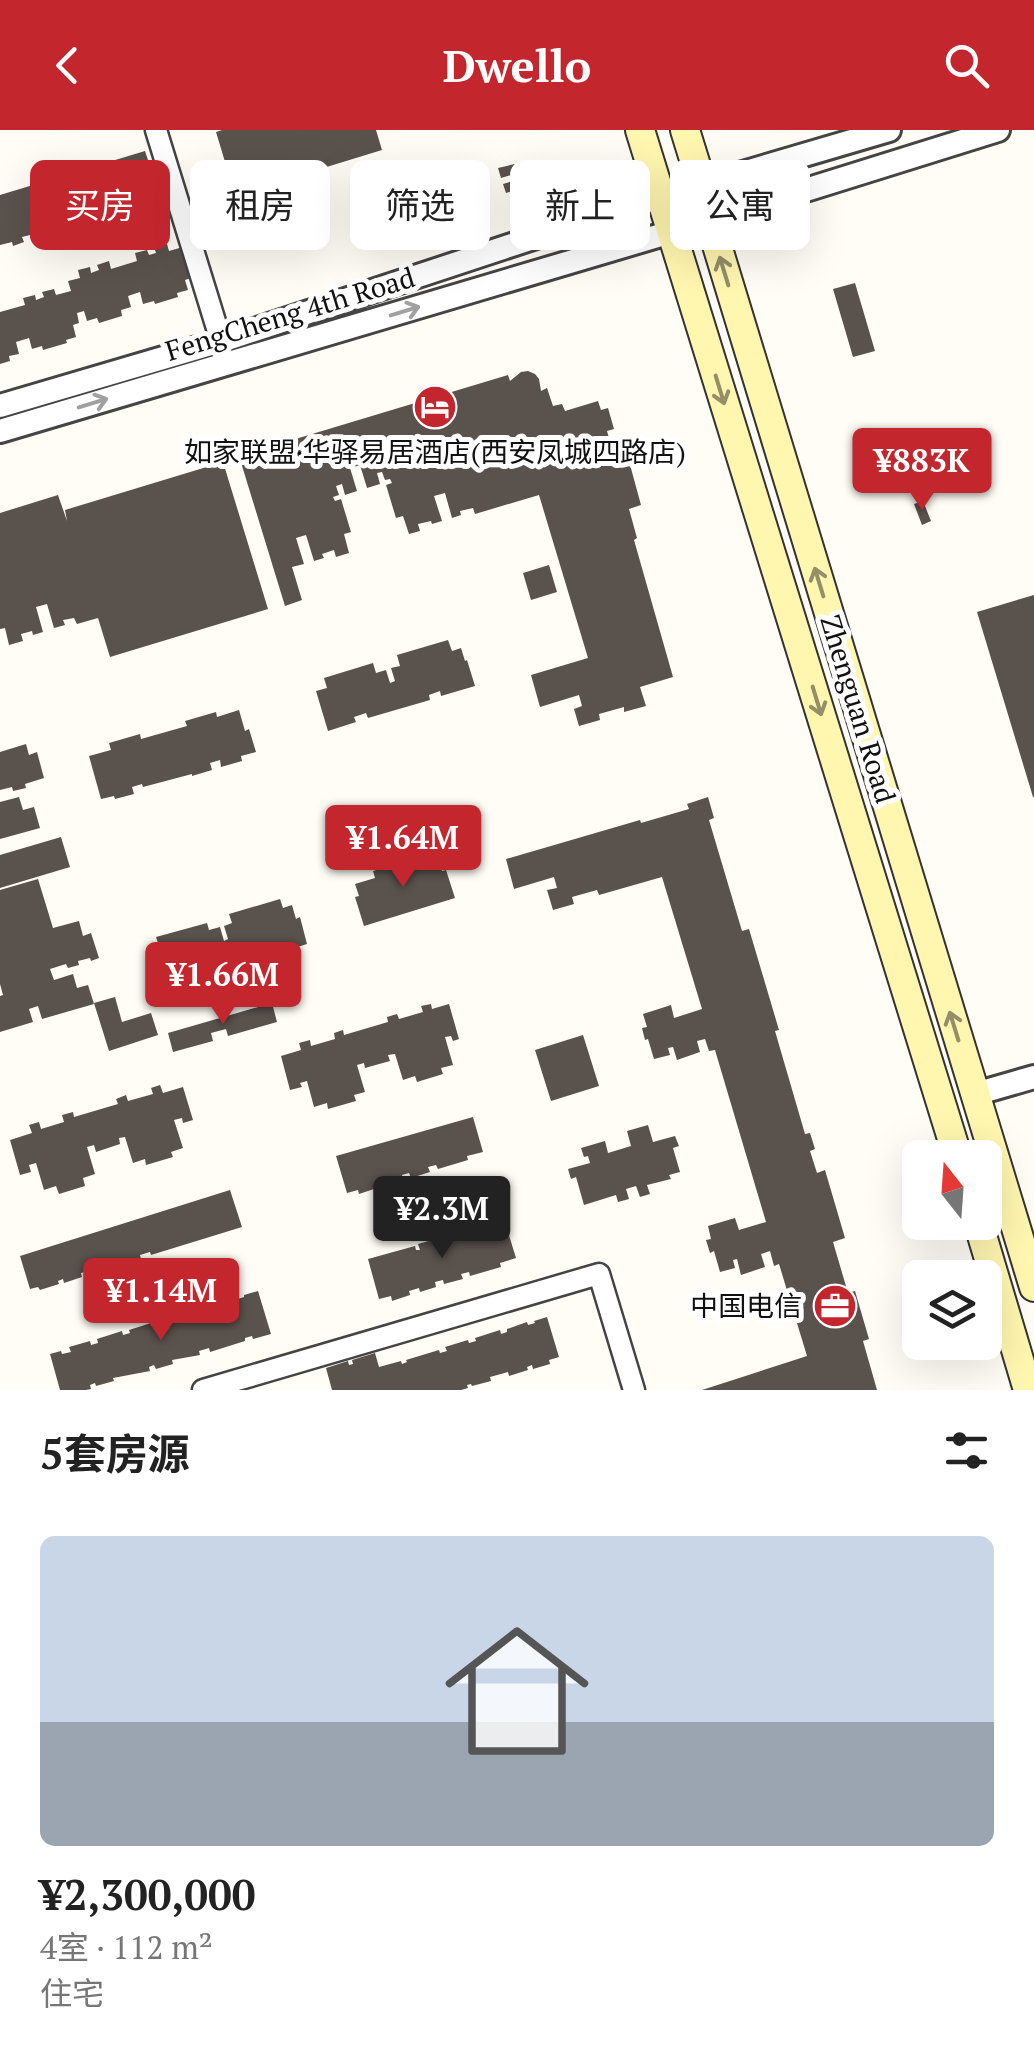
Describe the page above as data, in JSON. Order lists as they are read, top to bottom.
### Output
{
  "streets": {
    "main road": ["Zhenguan Road"],
    "street": ["FengCheng 4th Road"]
  },
  "crossings": [
    ["FengCheng 4th Road", "Zhenguan Road"]
  ],
  "places": {
    "hotel": ["如家联盟·华驿易居酒店(西安凤城四路店)"],
    "office": ["中国电信"]
  },
  "north": "top",
  "page": {
    "header": "Dwello",
    "chip": [
      "买房",
      "租房",
      "筛选",
      "新上",
      "公寓"
    ],
    "price": [
      "¥883K",
      "¥1.64M",
      "¥1.66M",
      "¥2.3M",
      "¥1.14M"
    ],
    "heading": "5套房源",
    "list": [
      {
        "name": "¥2,300,000",
        "note": "4室 · 112 m² · 住宅"
      }
    ]
  }
}
